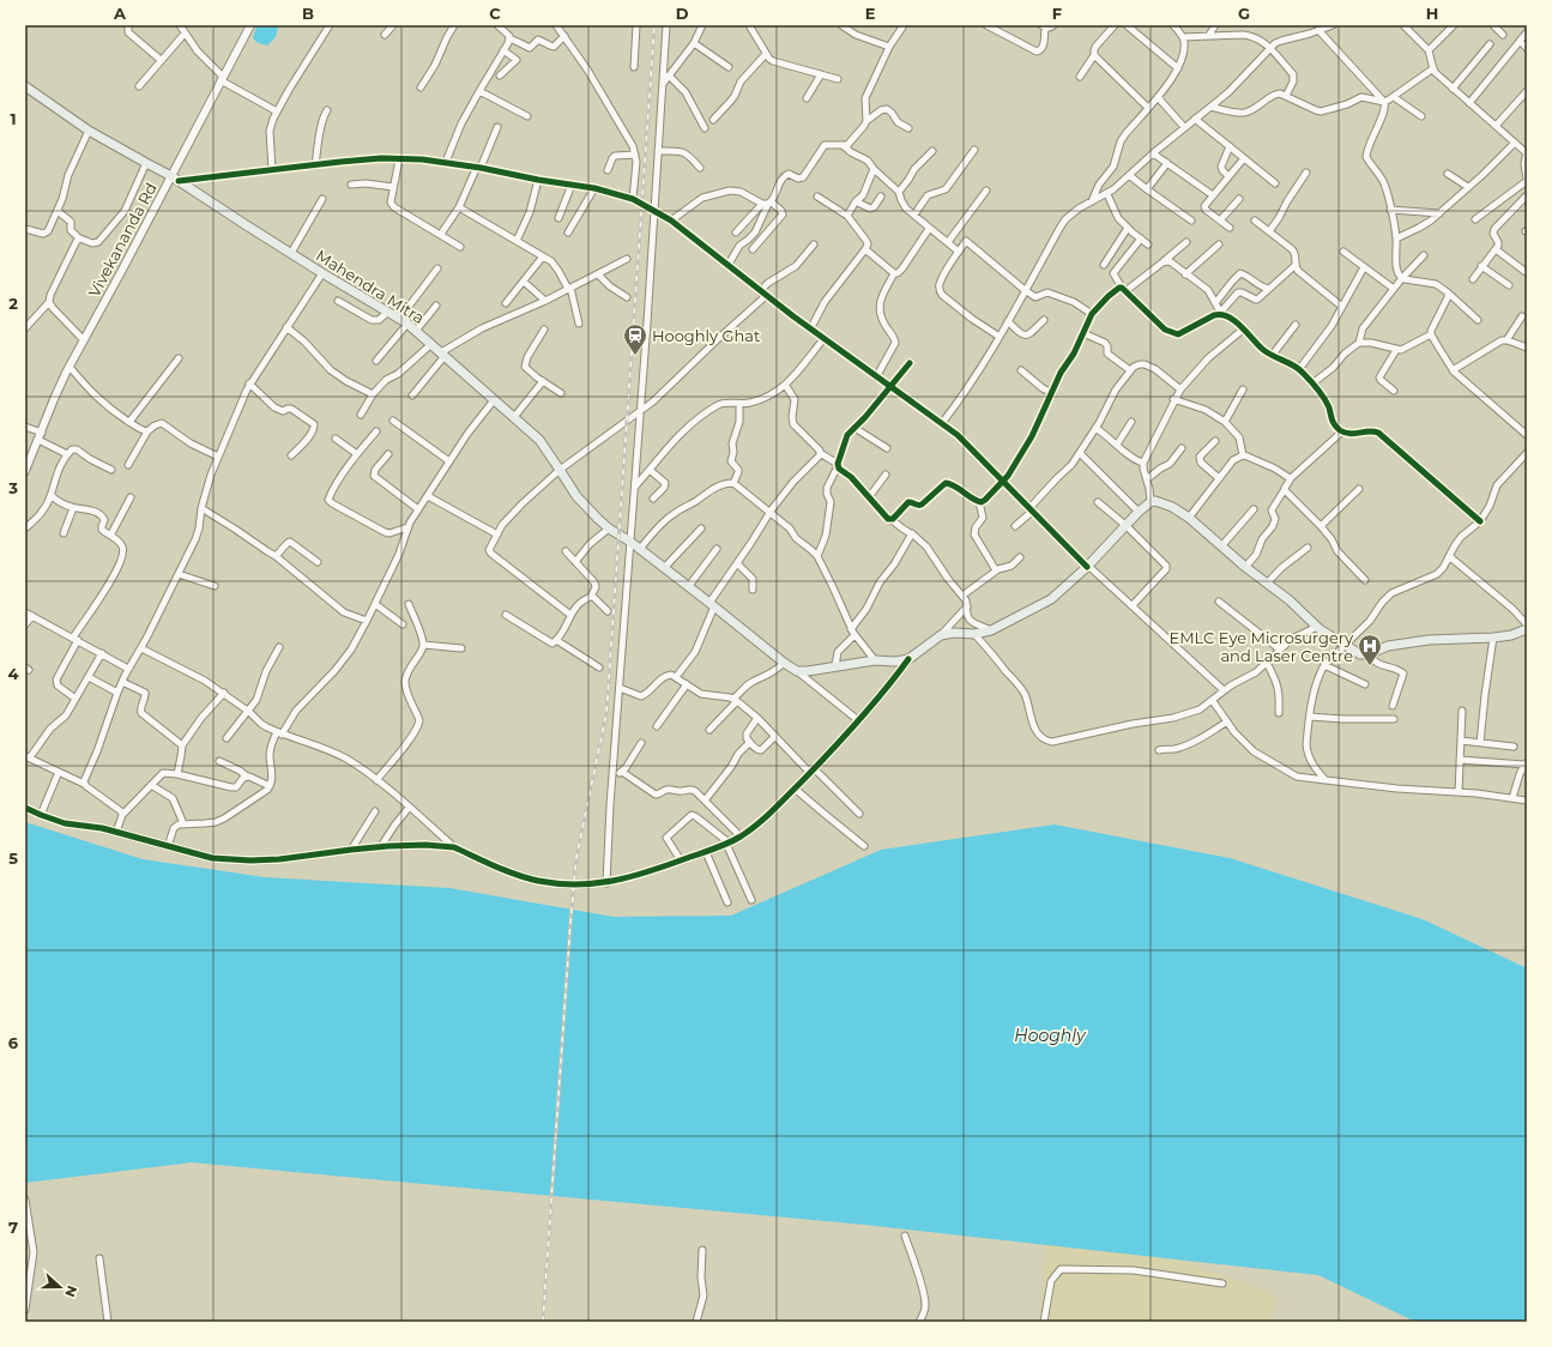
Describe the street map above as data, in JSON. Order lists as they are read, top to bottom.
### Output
{
  "streets": {
    "main road": ["Mahendra Mitra"],
    "street": ["Vivekananda Rd"]
  },
  "crossings": [
    ["Vivekananda Rd", "Mahendra Mitra"]
  ],
  "water": ["Hooghly"],
  "places": {
    "station": ["Hooghly Ghat"],
    "hospital": ["EMLC Eye Microsurgery and Laser Centre"]
  },
  "north": "right",
  "grid": {
    "columns": [
      "A",
      "B",
      "C",
      "D",
      "E",
      "F",
      "G",
      "H"
    ],
    "rows": [
      "1",
      "2",
      "3",
      "4",
      "5",
      "6",
      "7"
    ]
  }
}
